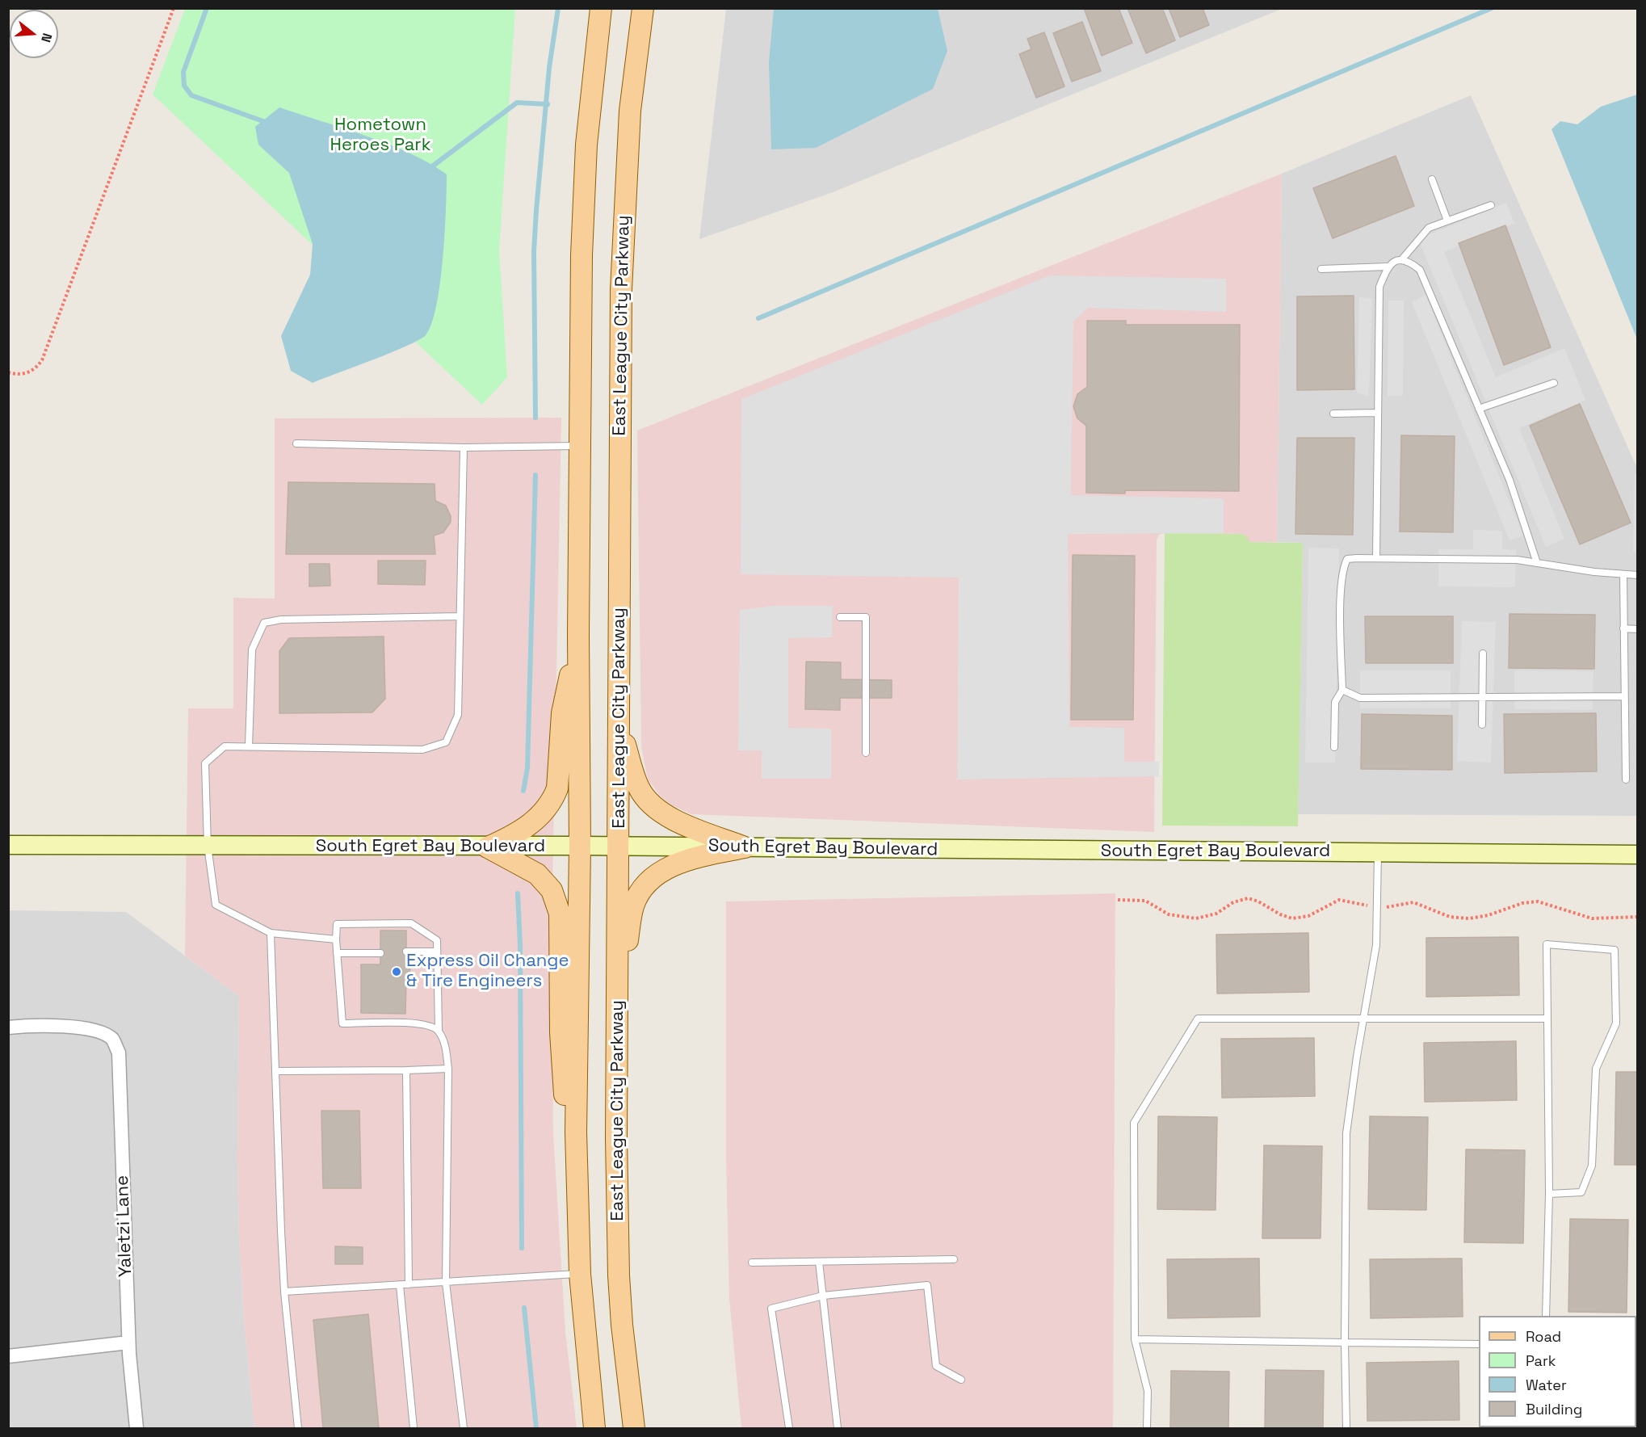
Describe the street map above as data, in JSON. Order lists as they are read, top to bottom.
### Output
{
  "streets": {
    "main road": ["East League City Parkway", "South Egret Bay Boulevard"],
    "street": ["Yaletzi Lane"]
  },
  "crossings": [
    ["East League City Parkway", "South Egret Bay Boulevard"]
  ],
  "parks": ["Hometown Heroes Park"],
  "places": ["Express Oil Change & Tire Engineers"],
  "legend": [
    "Road",
    "Park",
    "Water",
    "Building"
  ],
  "north": "right"
}
